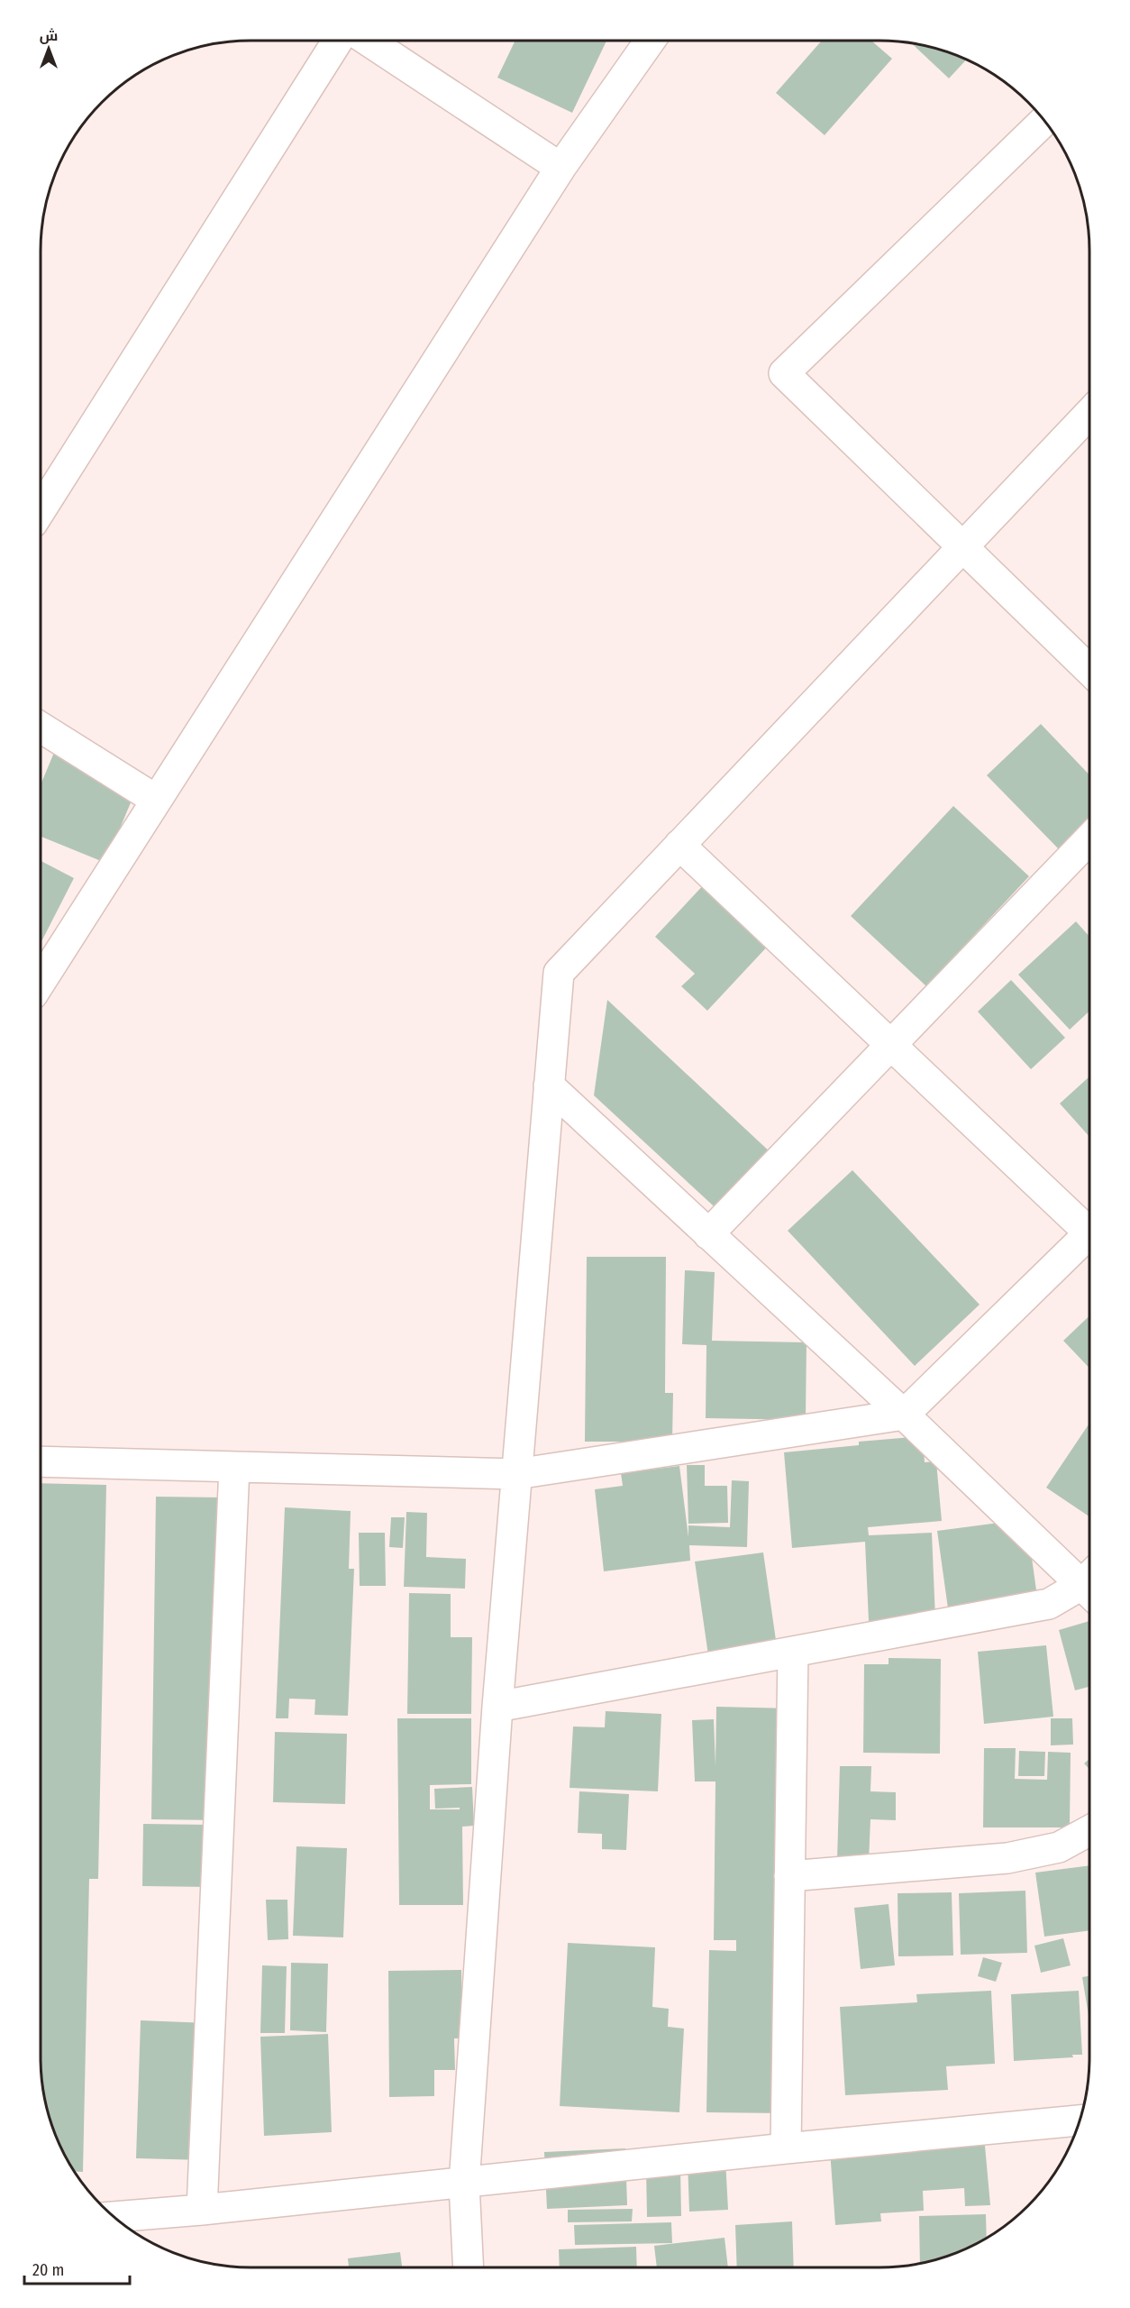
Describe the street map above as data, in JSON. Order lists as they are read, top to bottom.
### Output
{
  "scale_bar": "20 m",
  "north": "top"
}
